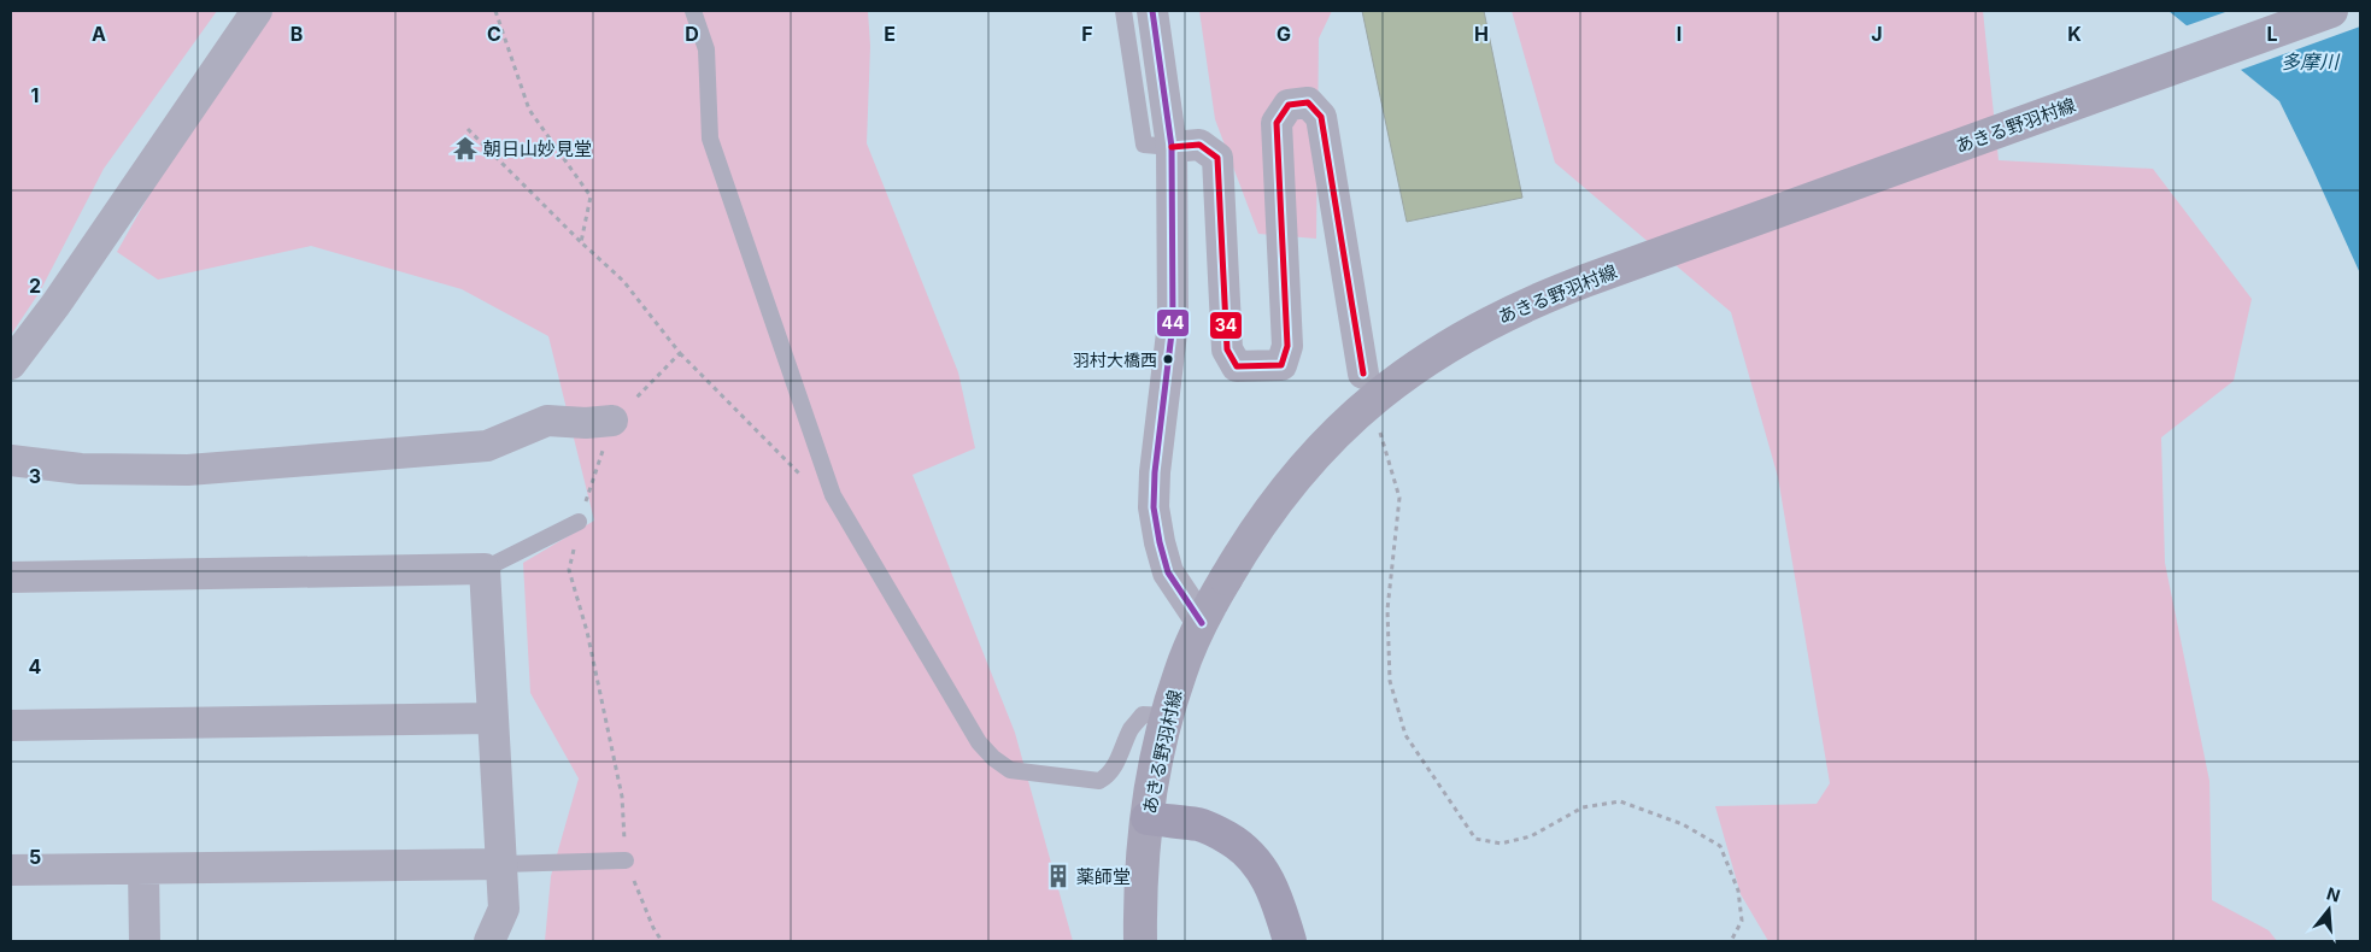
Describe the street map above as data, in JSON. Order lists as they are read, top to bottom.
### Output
{
  "streets": {
    "main road": ["あきる野羽村線"]
  },
  "water": ["多摩川"],
  "places": {
    "temple": ["朝日山妙見堂"],
    "other": ["羽村大橋西"],
    "building": ["薬師堂"]
  },
  "lines": ["transit line 44", "transit line 34"],
  "north": "top",
  "grid": {
    "columns": [
      "A",
      "B",
      "C",
      "D",
      "E",
      "F",
      "G",
      "H",
      "I",
      "J",
      "K",
      "L"
    ],
    "rows": [
      "1",
      "2",
      "3",
      "4",
      "5"
    ]
  }
}
